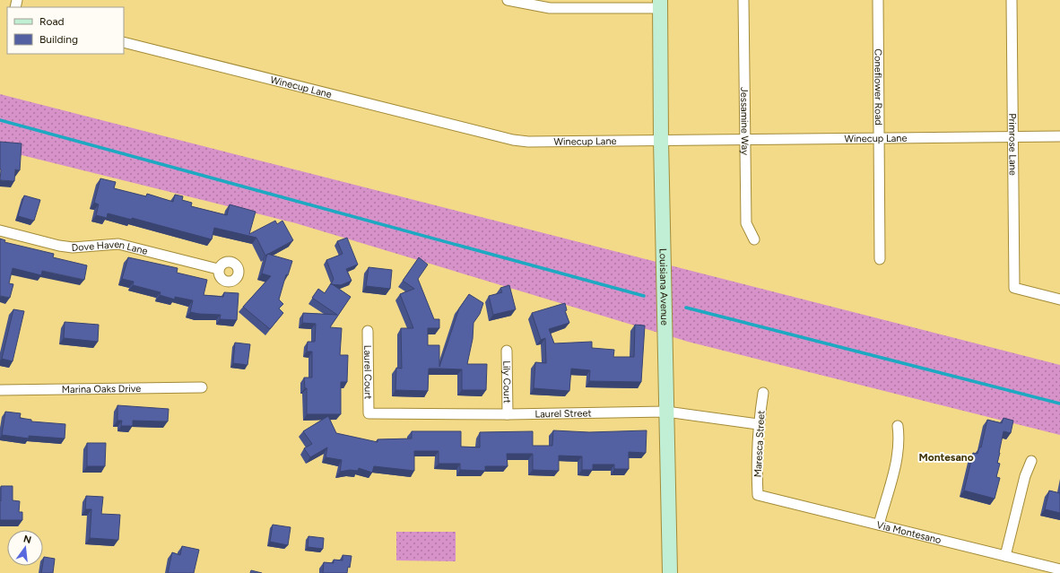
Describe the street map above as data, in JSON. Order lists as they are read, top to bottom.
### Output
{
  "streets": {
    "street": [
      "Winecup Lane",
      "Coneflower Road",
      "Jessamine Way",
      "Primrose Lane",
      "Dove Haven Lane",
      "Louisiana Avenue",
      "Laurel Court",
      "Lily Court",
      "Marina Oaks Drive",
      "Laurel Street",
      "Maresca Street",
      "Via Montesano"
    ]
  },
  "crossings": [
    ["Winecup Lane", "Coneflower Road"],
    ["Winecup Lane", "Jessamine Way"],
    ["Winecup Lane", "Primrose Lane"],
    ["Winecup Lane", "Louisiana Avenue"],
    ["Louisiana Avenue", "Laurel Street"],
    ["Laurel Court", "Laurel Street"],
    ["Lily Court", "Laurel Street"],
    ["Laurel Street", "Maresca Street"],
    ["Maresca Street", "Via Montesano"]
  ],
  "districts": ["Montesano"],
  "legend": ["Road", "Building"],
  "north": "top"
}
